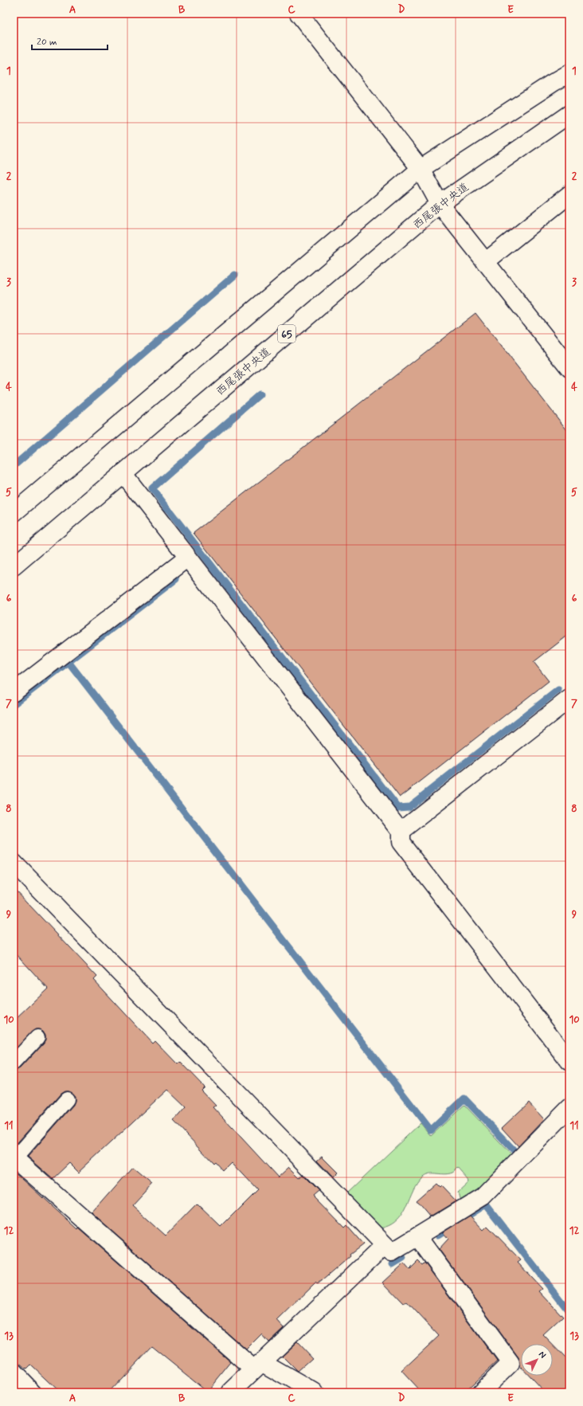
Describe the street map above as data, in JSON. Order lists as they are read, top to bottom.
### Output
{
  "streets": {
    "street": ["西尾張中央道", "65"]
  },
  "scale_bar": "20 m",
  "north": "top right",
  "grid": {
    "columns": [
      "A",
      "B",
      "C",
      "D",
      "E"
    ],
    "rows": [
      "1",
      "2",
      "3",
      "4",
      "5",
      "6",
      "7",
      "8",
      "9",
      "10",
      "11",
      "12",
      "13"
    ]
  }
}
